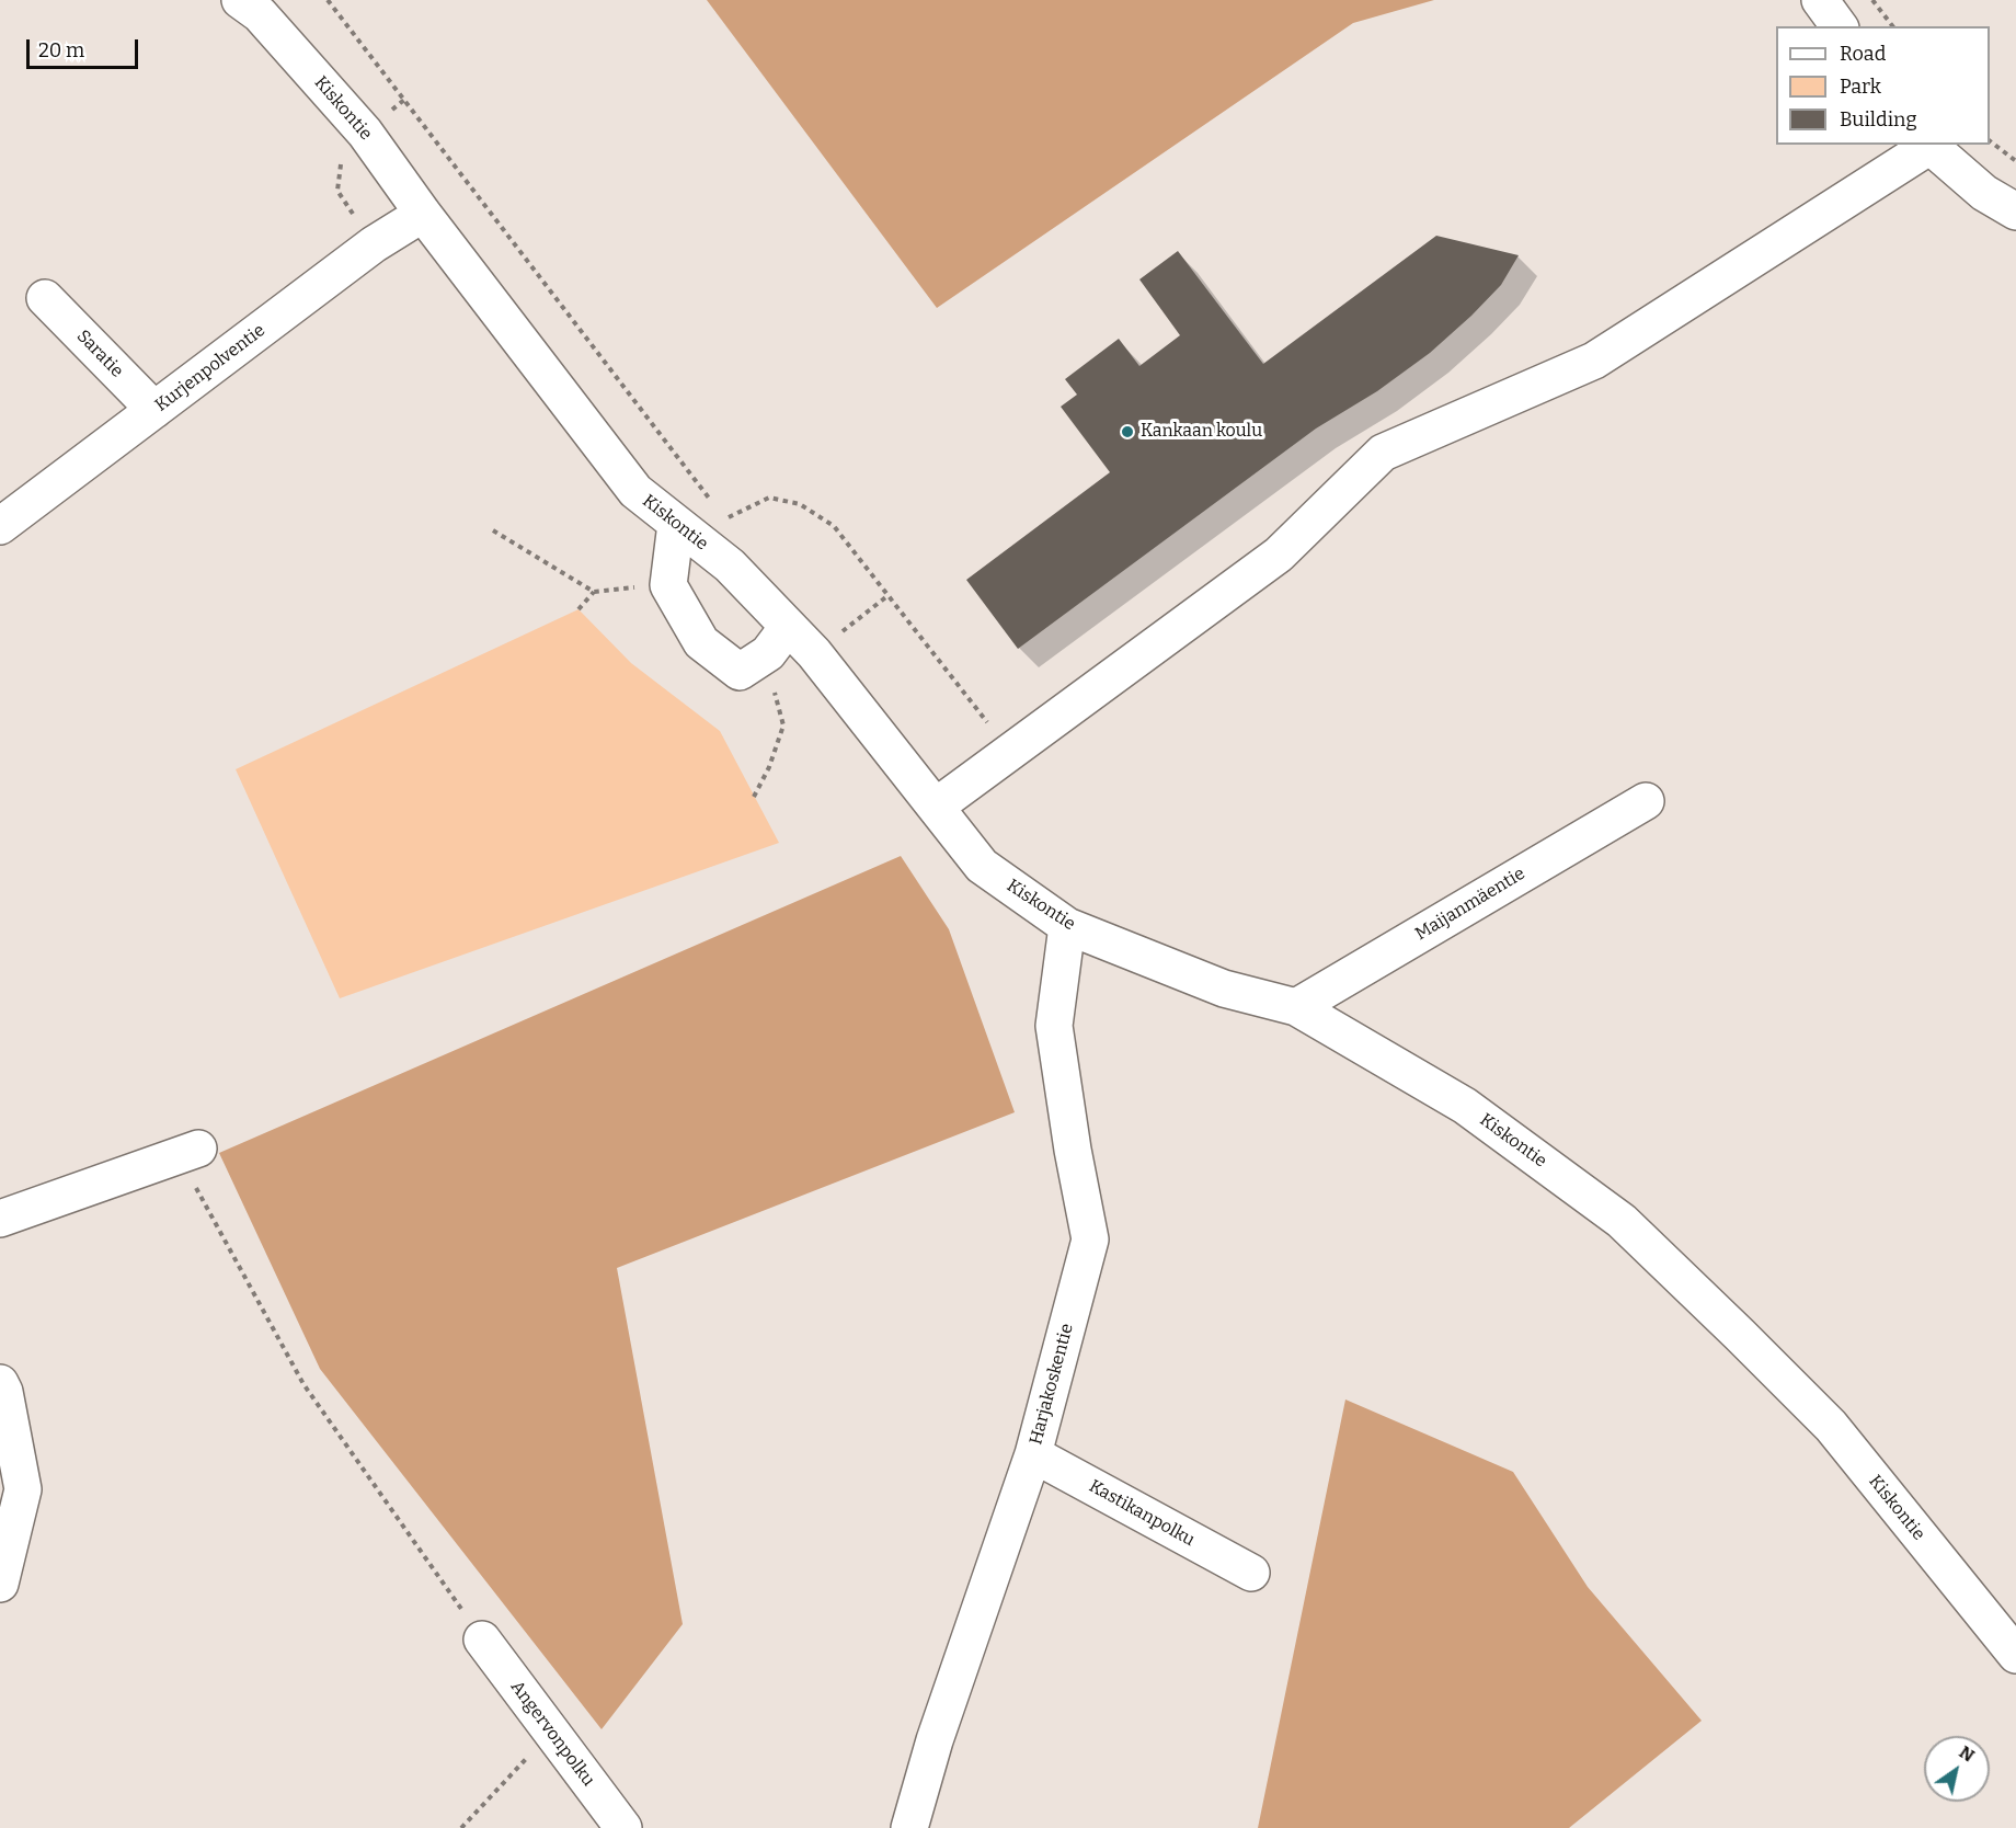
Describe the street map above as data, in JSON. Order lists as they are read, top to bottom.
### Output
{
  "streets": {
    "street": [
      "Kiskontie",
      "Saratie",
      "Kurjenpolventie",
      "Maijanmäentie",
      "Harjakoskentie",
      "Kastikanpolku",
      "Angervonpolku"
    ]
  },
  "crossings": [
    ["Kiskontie", "Kurjenpolventie"],
    ["Kiskontie", "Maijanmäentie"],
    ["Kiskontie", "Harjakoskentie"],
    ["Saratie", "Kurjenpolventie"],
    ["Harjakoskentie", "Kastikanpolku"]
  ],
  "places": ["Kankaan koulu"],
  "legend": ["Road", "Park", "Building"],
  "scale_bar": "20 m",
  "north": "top right"
}
